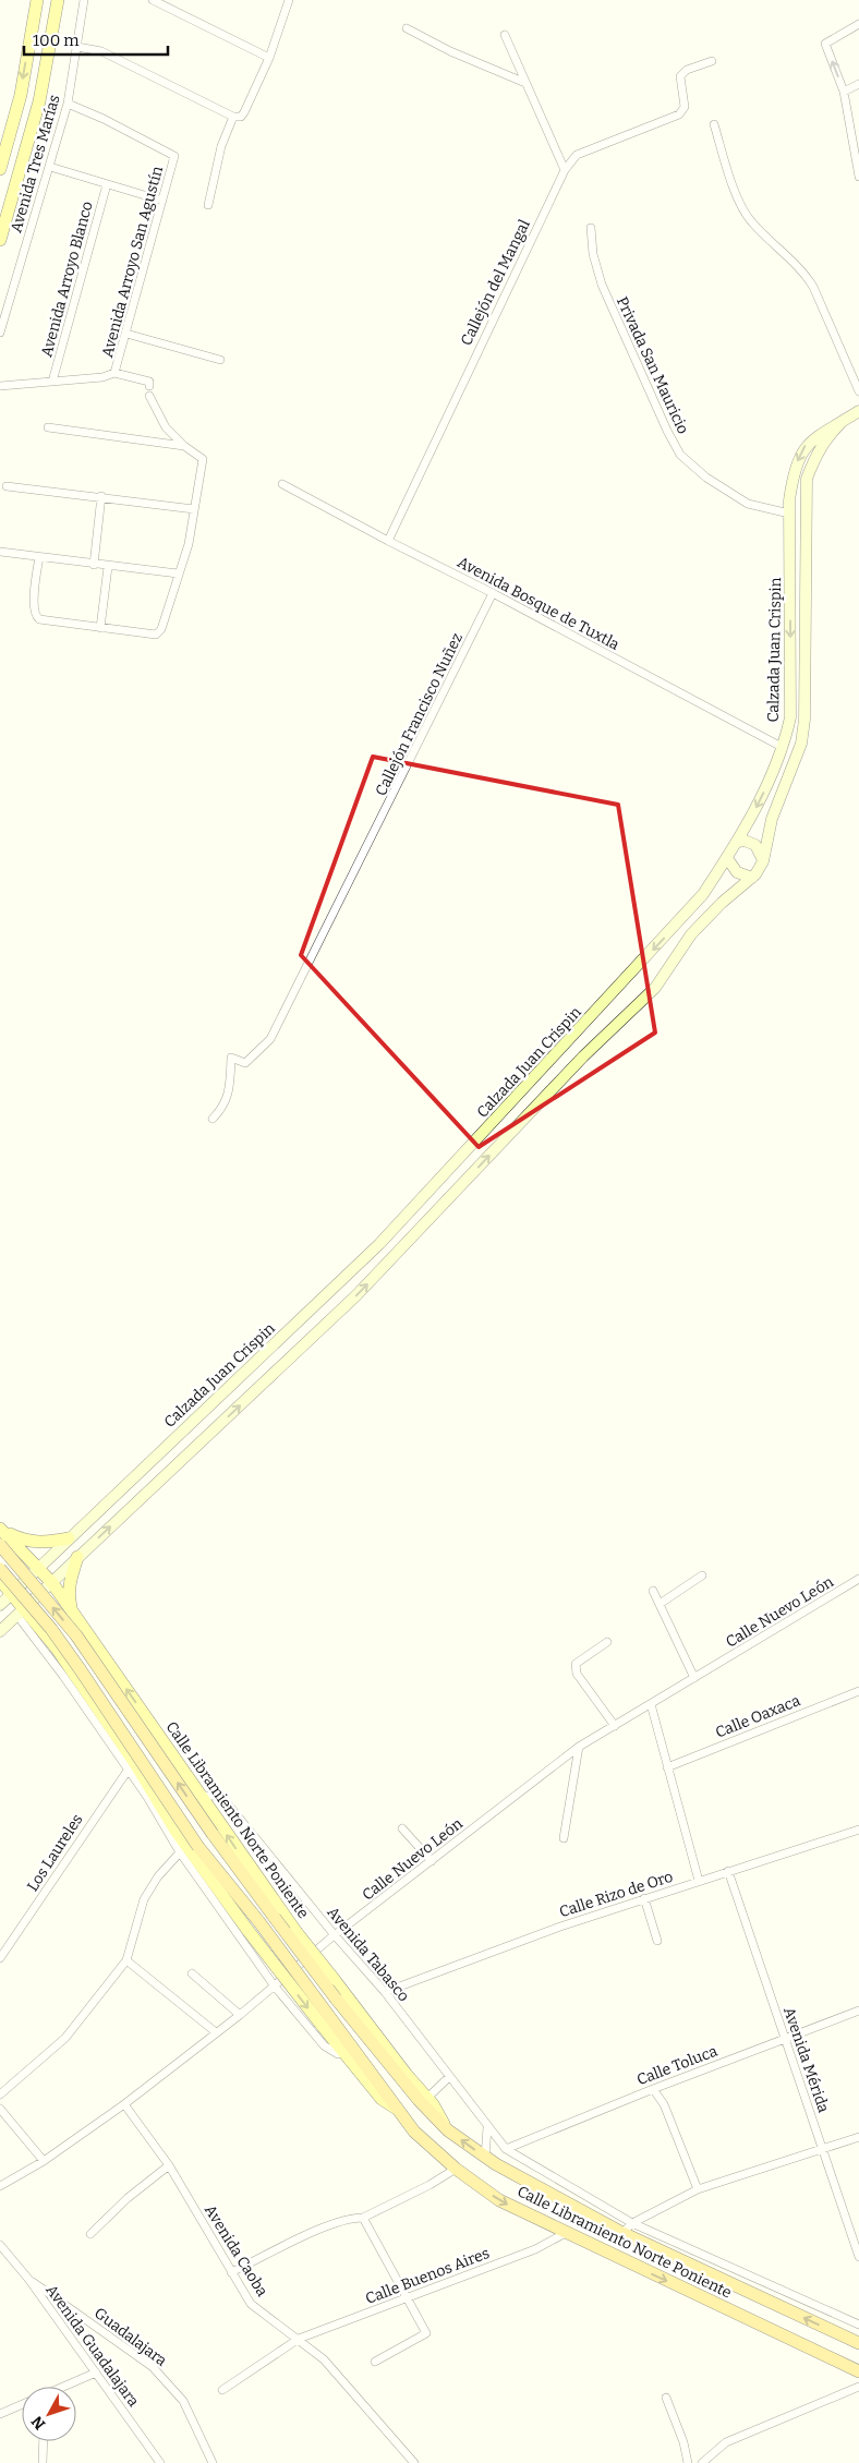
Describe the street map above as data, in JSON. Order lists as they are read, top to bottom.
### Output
{
  "streets": {
    "highway": ["Calle Libramiento Norte Poniente"],
    "main road": ["Calzada Juan Crispin"],
    "street": [
      "Avenida Tres Marías",
      "Avenida Arroyo San Agustín",
      "Avenida Arroyo Blanco",
      "Callejón del Mangal",
      "Privada San Mauricio",
      "Avenida Bosque de Tuxtla",
      "Callejón Francisco Nuñez",
      "Calle Nuevo León",
      "Calle Oaxaca",
      "Los Laureles",
      "Calle Rizo de Oro",
      "Avenida Tabasco",
      "Avenida Mérida",
      "Calle Toluca",
      "Avenida Caoba",
      "Calle Buenos Aires",
      "Guadalajara",
      "Avenida Guadalajara"
    ]
  },
  "crossings": [
    ["Avenida Tres Marías", "Avenida Arroyo San Agustín"],
    ["Callejón del Mangal", "Avenida Bosque de Tuxtla"],
    ["Privada San Mauricio", "Calzada Juan Crispin"],
    ["Avenida Bosque de Tuxtla", "Calzada Juan Crispin"],
    ["Avenida Bosque de Tuxtla", "Callejón Francisco Nuñez"],
    ["Calzada Juan Crispin", "Calle Libramiento Norte Poniente"],
    ["Calle Nuevo León", "Avenida Tabasco"],
    ["Calle Nuevo León", "Avenida Caoba"],
    ["Calle Libramiento Norte Poniente", "Los Laureles"],
    ["Calle Libramiento Norte Poniente", "Avenida Tabasco"],
    ["Calle Libramiento Norte Poniente", "Calle Buenos Aires"],
    ["Calle Rizo de Oro", "Avenida Tabasco"],
    ["Calle Rizo de Oro", "Avenida Mérida"],
    ["Avenida Tabasco", "Calle Toluca"],
    ["Avenida Mérida", "Calle Toluca"],
    ["Avenida Caoba", "Calle Buenos Aires"],
    ["Guadalajara", "Avenida Guadalajara"]
  ],
  "scale_bar": "100 m",
  "north": "bottom left"
}
